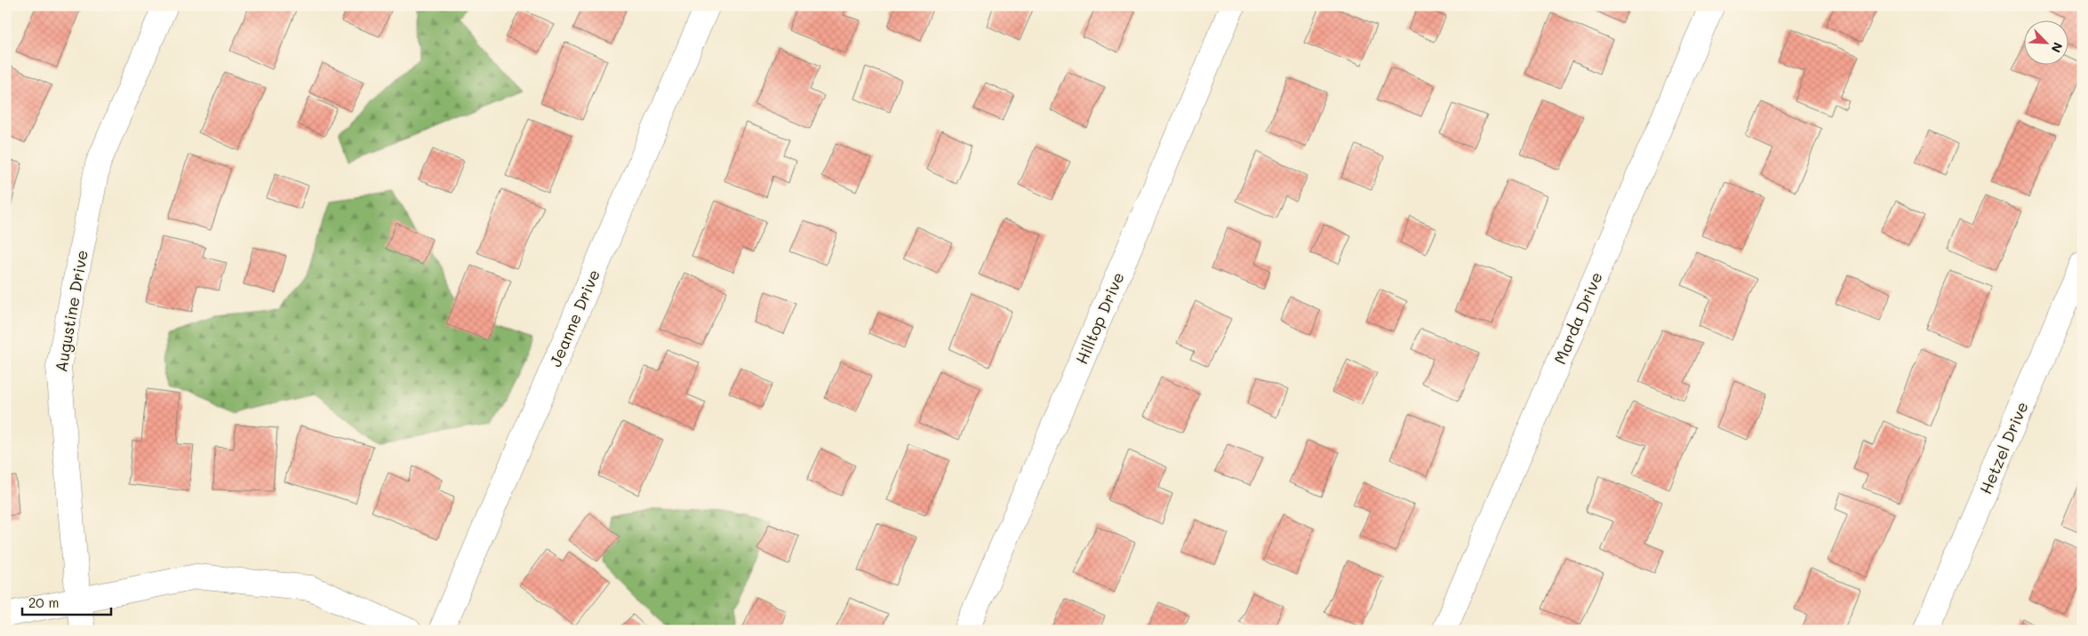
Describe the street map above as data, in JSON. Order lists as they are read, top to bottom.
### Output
{
  "streets": {
    "street": [
      "Augustine Drive",
      "Jeanne Drive",
      "Hilltop Drive",
      "Marda Drive",
      "Hetzel Drive"
    ]
  },
  "scale_bar": "20 m",
  "north": "bottom right"
}
